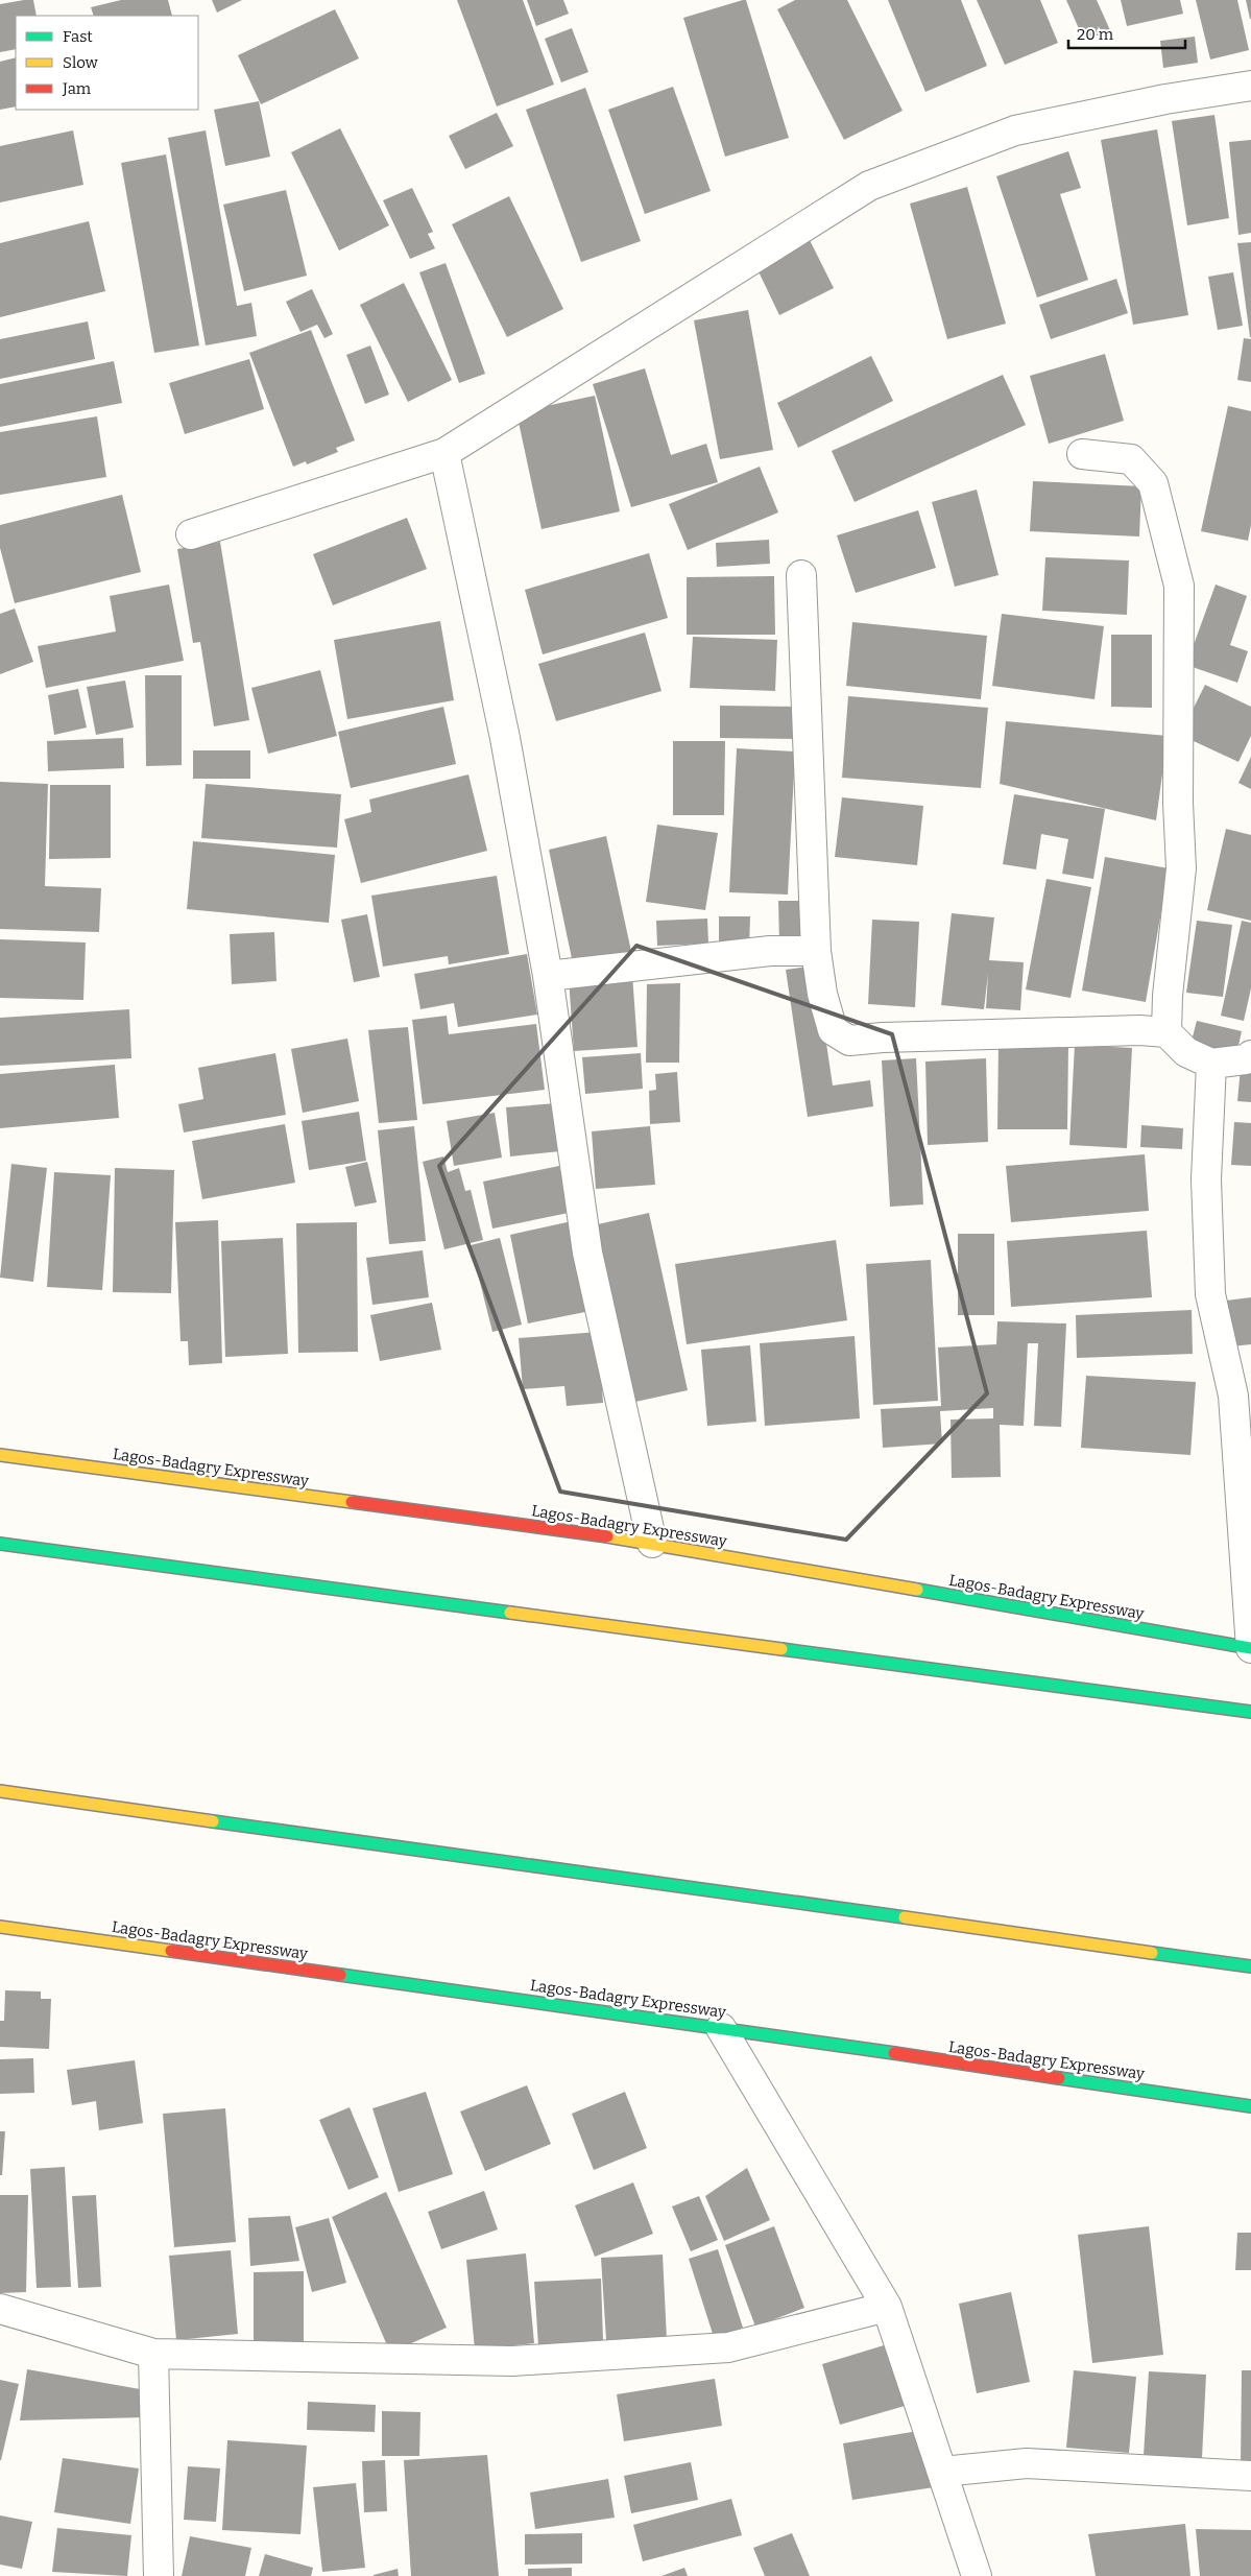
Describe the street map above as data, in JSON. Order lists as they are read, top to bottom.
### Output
{
  "streets": {
    "main road": ["Lagos-Badagry Expressway"]
  },
  "legend": ["Fast", "Slow", "Jam"],
  "scale_bar": "20 m"
}
